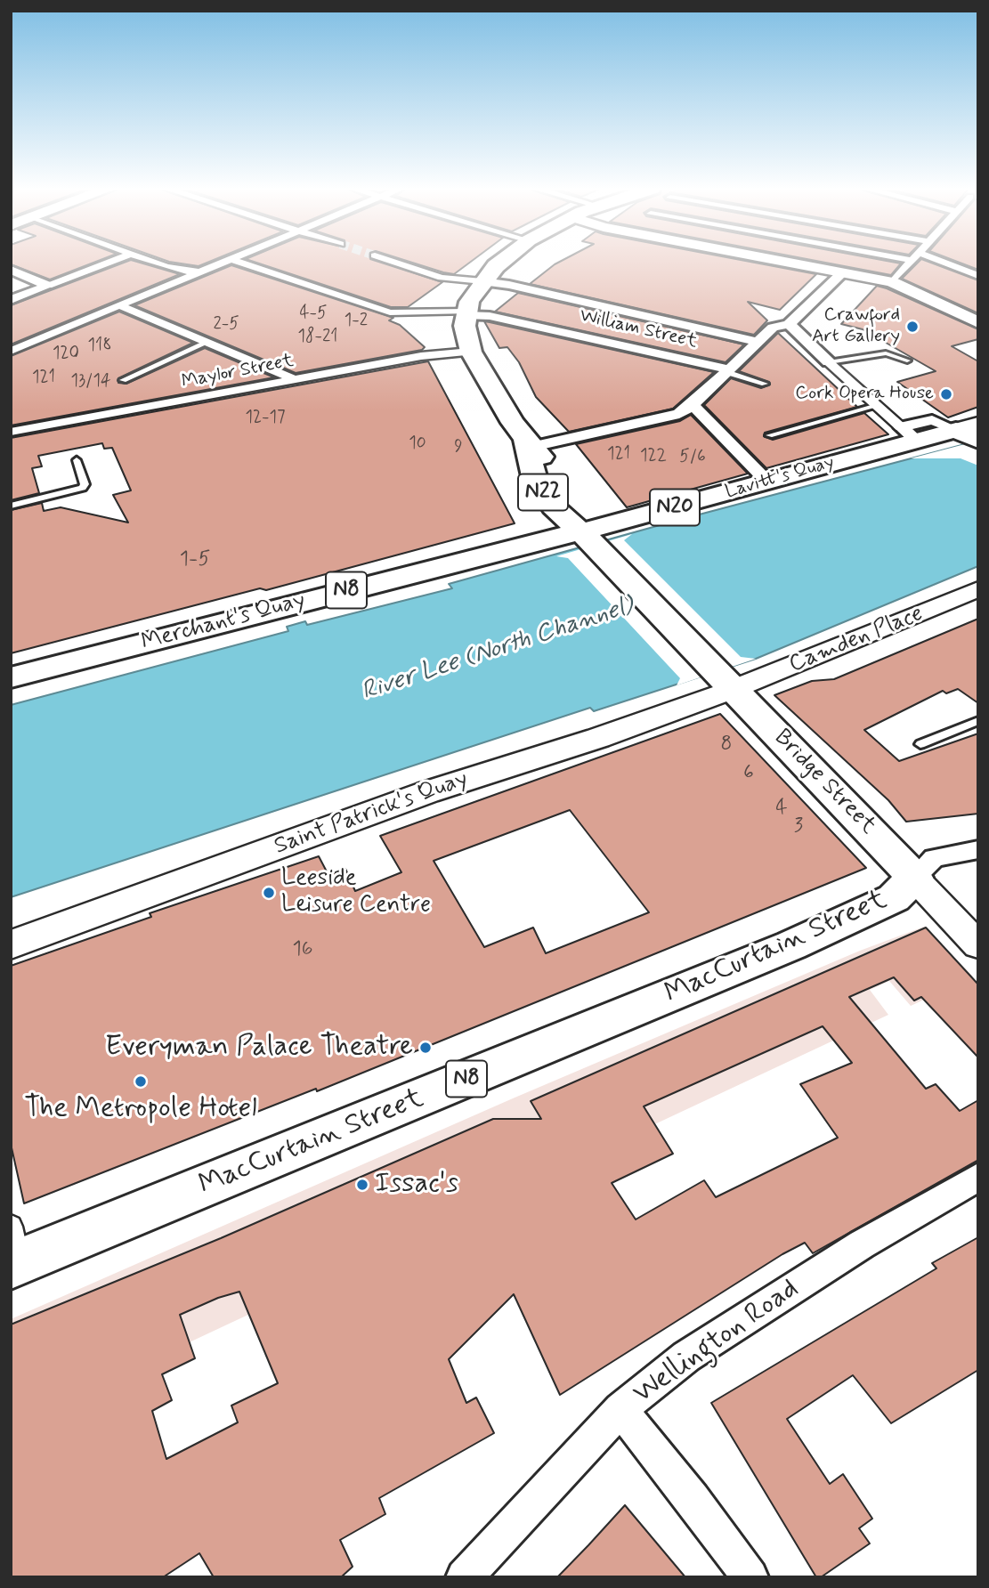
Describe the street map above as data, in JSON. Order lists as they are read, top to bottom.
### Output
{
  "streets": {
    "highway": [
      "Lavitt's Quay",
      "N22",
      "N20",
      "N8",
      "Merchant's Quay",
      "Bridge Street",
      "MacCurtain Street"
    ],
    "main road": ["Saint Patrick's Quay"],
    "street": [
      "William Street",
      "Maylor Street",
      "Camden Place",
      "Wellington Road"
    ]
  },
  "crossings": [
    ["William Street", "N22"],
    ["Maylor Street", "N22"],
    ["Lavitt's Quay", "N22"],
    ["Lavitt's Quay", "N20"],
    ["Lavitt's Quay", "Merchant's Quay"],
    ["Lavitt's Quay", "Bridge Street"],
    ["N22", "Merchant's Quay"],
    ["N22", "Bridge Street"],
    ["Merchant's Quay", "Bridge Street"],
    ["Camden Place", "Bridge Street"],
    ["Camden Place", "Saint Patrick's Quay"],
    ["Bridge Street", "Saint Patrick's Quay"],
    ["Bridge Street", "MacCurtain Street"]
  ],
  "water": ["River Lee (North Channel)"],
  "places": [
    "Crawford Art Gallery",
    "Cork Opera House",
    "Leeside Leisure Centre",
    "Everyman Palace Theatre",
    "The Metropole Hotel",
    "Issac's"
  ],
  "house_numbers": [
    "4-5",
    "1-2",
    "2-5",
    "18-21",
    "118",
    "120",
    "121",
    "13/14",
    "12-17",
    "10",
    "9",
    "121",
    "122",
    "5/6",
    "1-5",
    "8",
    "6",
    "4",
    "3",
    "16"
  ]
}
